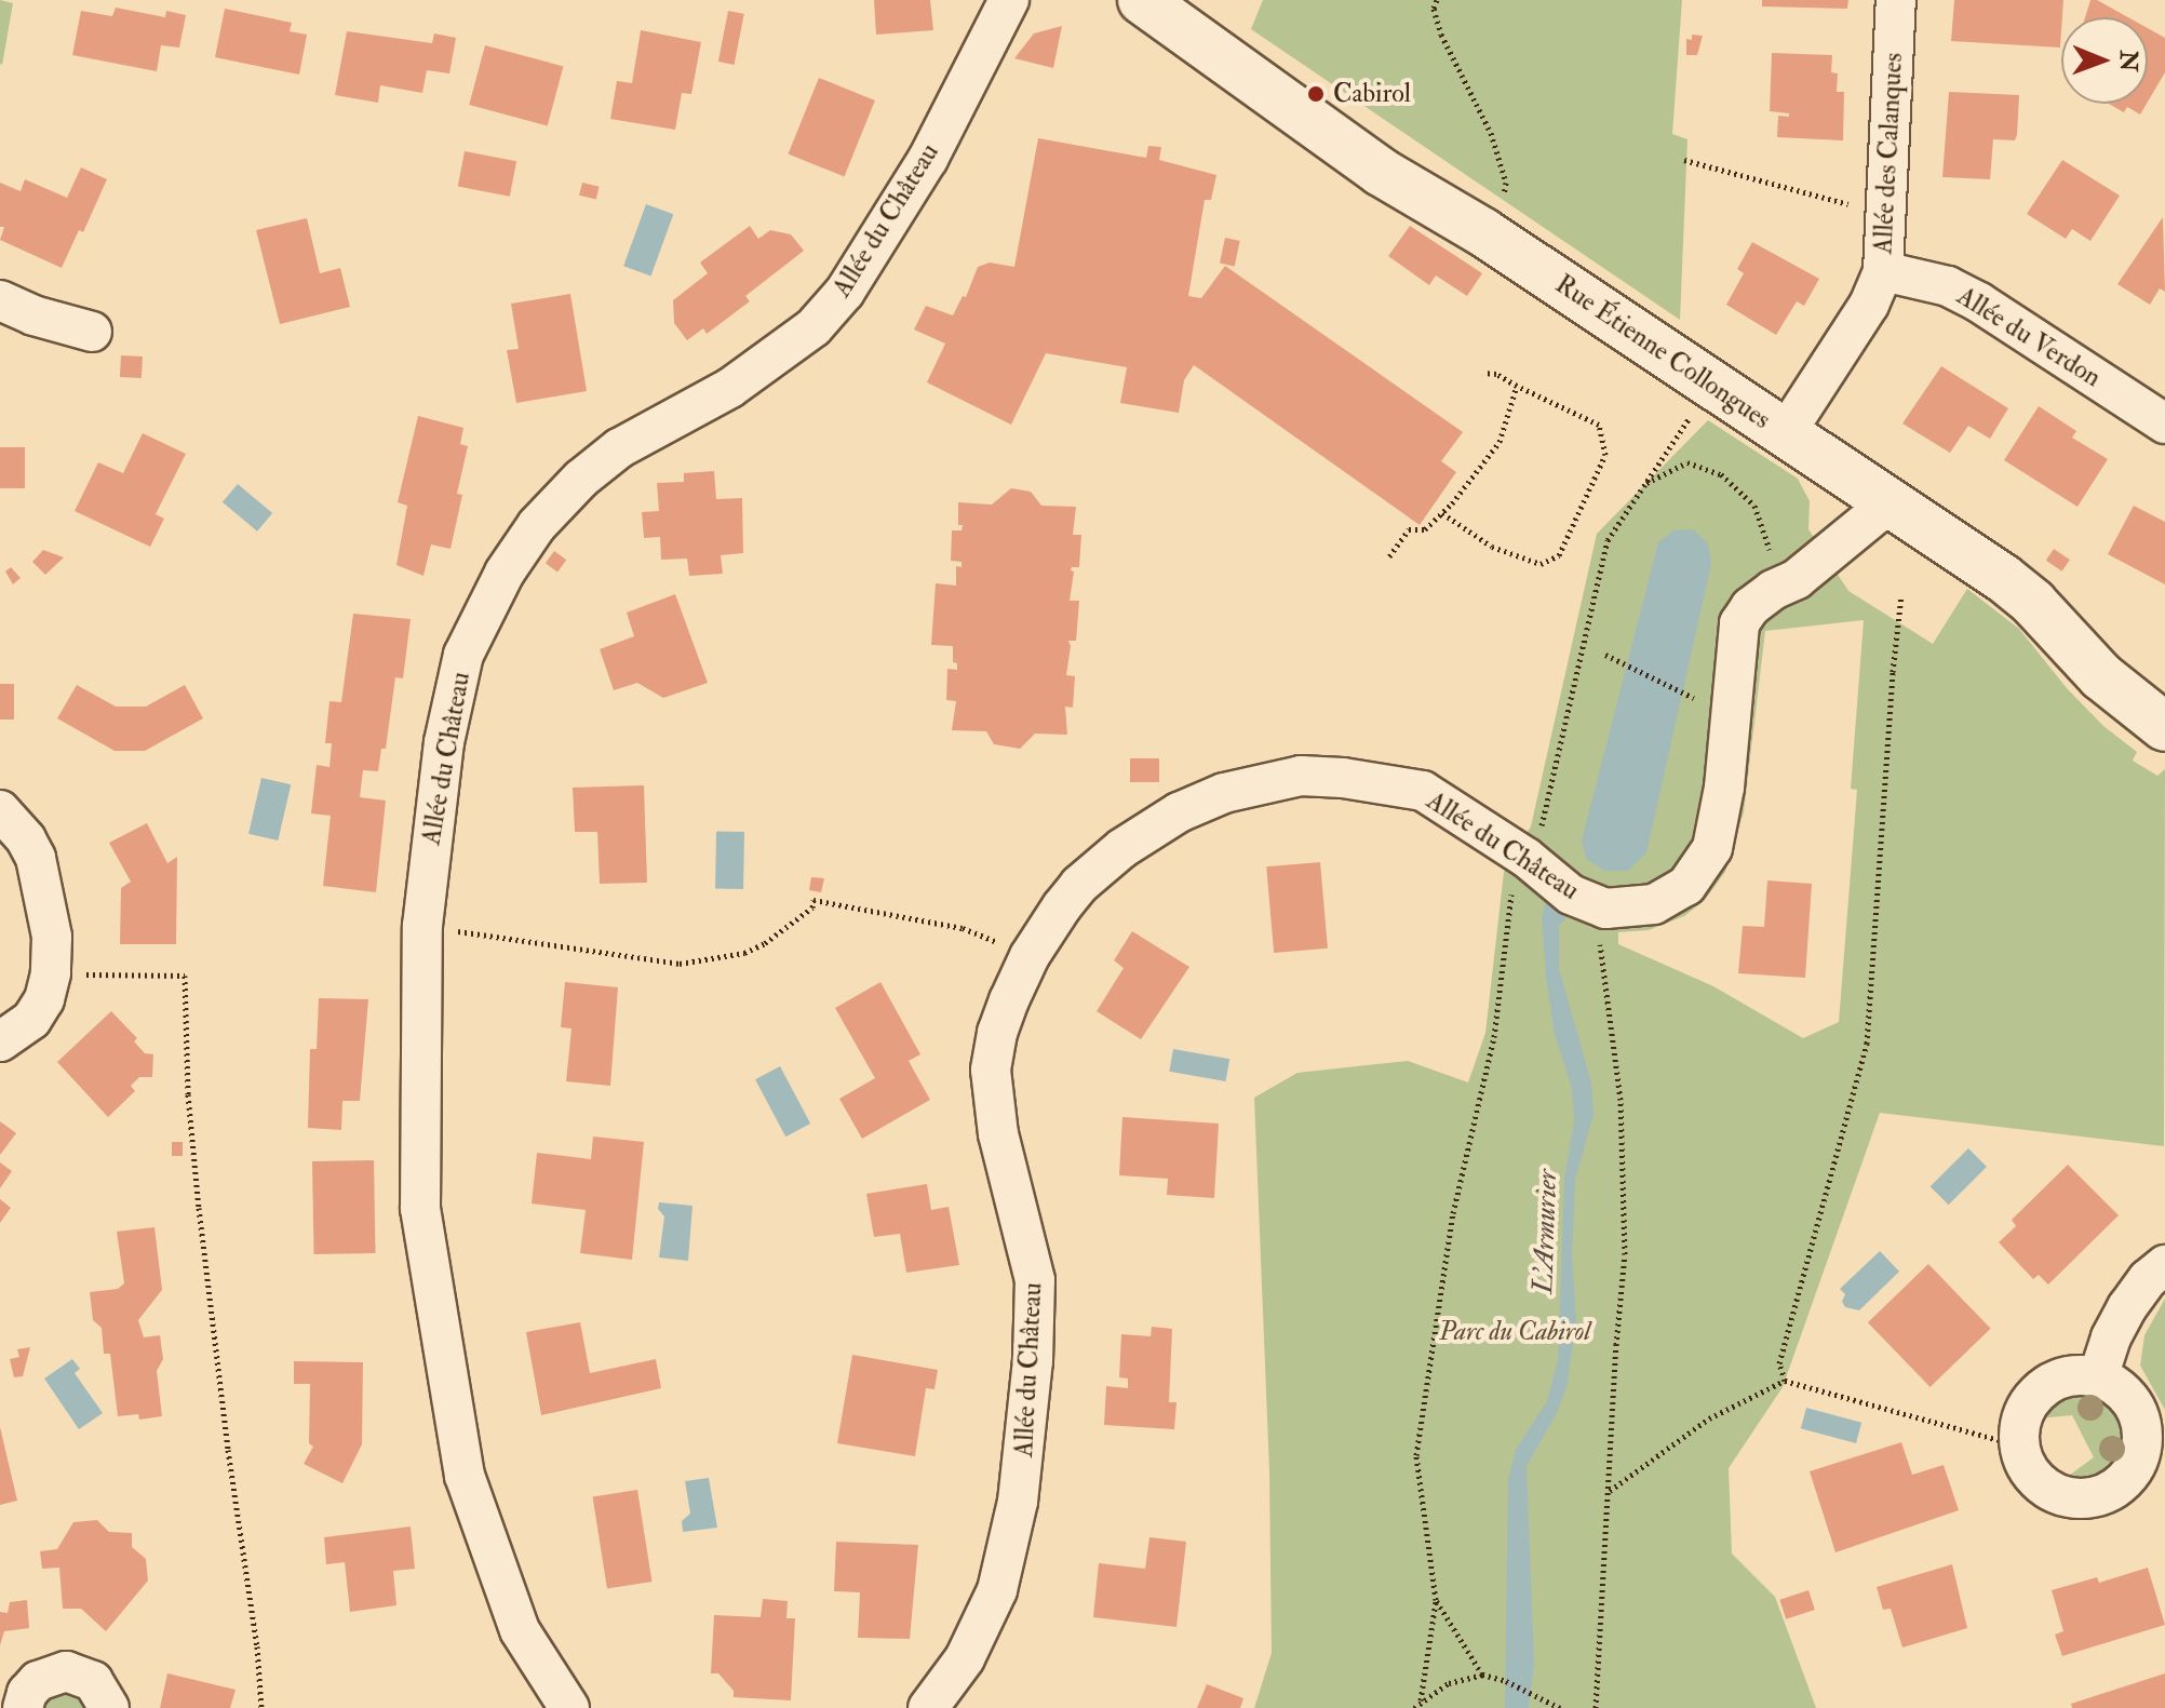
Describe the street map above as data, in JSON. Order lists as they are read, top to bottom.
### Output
{
  "streets": {
    "main road": ["Rue Étienne Collongues"],
    "street": ["Allée des Calanques", "Allée du Château", "Allée du Verdon"]
  },
  "crossings": [
    ["Allée des Calanques", "Allée du Verdon"],
    ["Allée des Calanques", "Rue Étienne Collongues"],
    ["Allée du Château", "Rue Étienne Collongues"]
  ],
  "water": ["L'Armurier"],
  "parks": ["Parc du Cabirol"],
  "places": ["Cabirol"],
  "north": "right"
}
